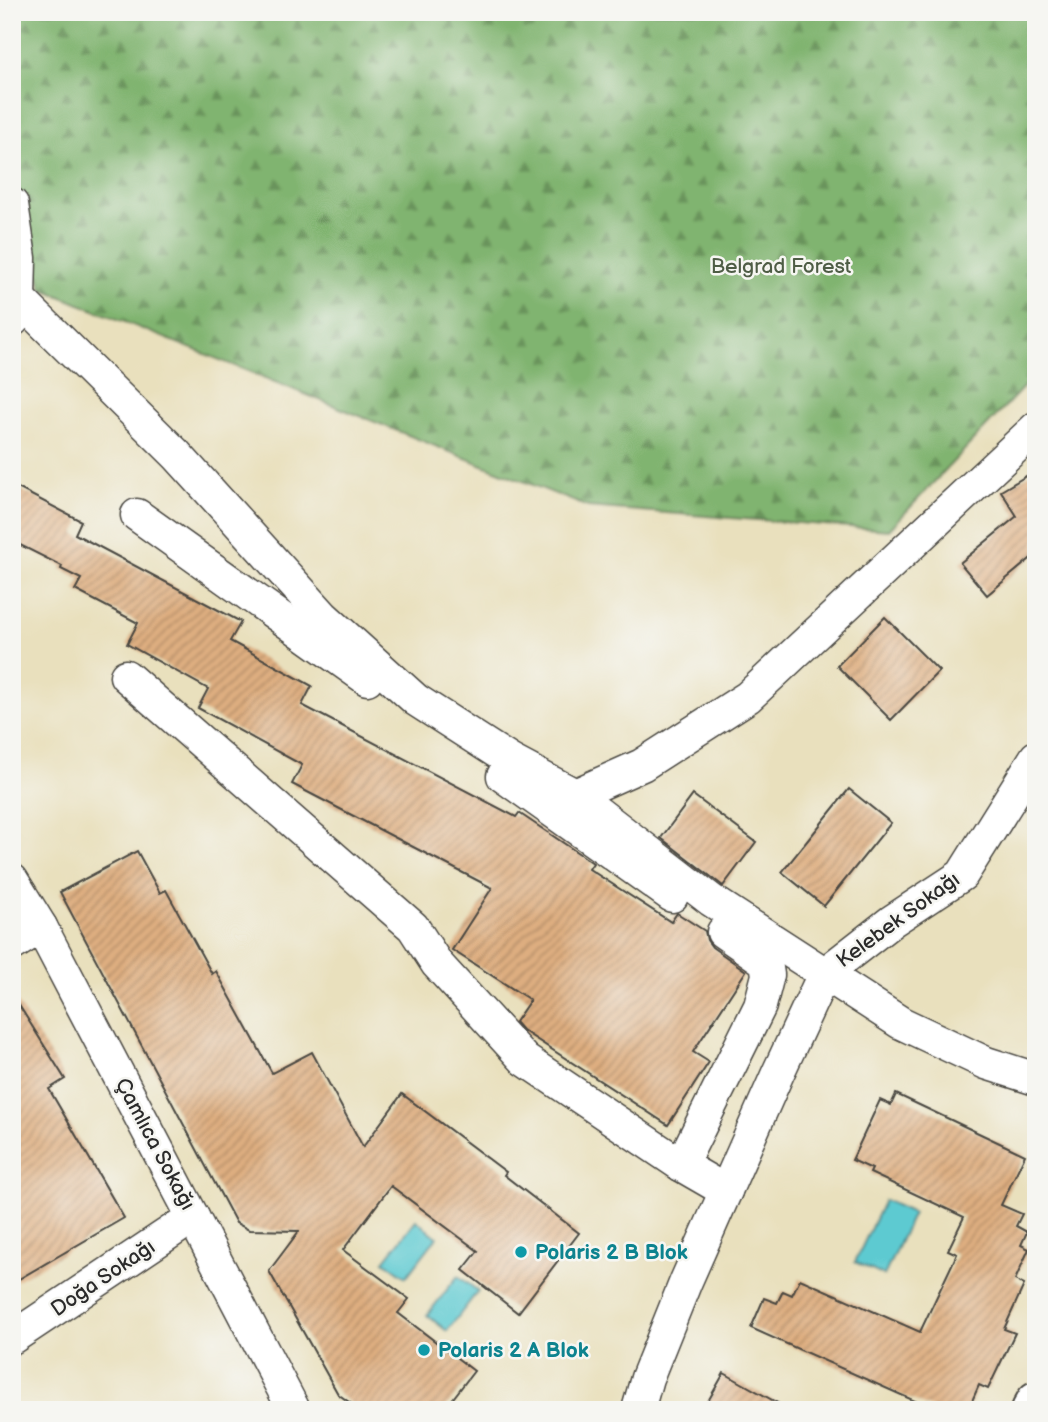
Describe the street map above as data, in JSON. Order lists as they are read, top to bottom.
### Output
{
  "streets": {
    "street": ["Kelebek Sokağı", "Çamlıca Sokağı", "Doğa Sokağı"]
  },
  "crossings": [
    ["Çamlıca Sokağı", "Doğa Sokağı"]
  ],
  "parks": ["Belgrad Forest"],
  "places": ["Polaris 2 B Blok", "Polaris 2 A Blok"]
}
